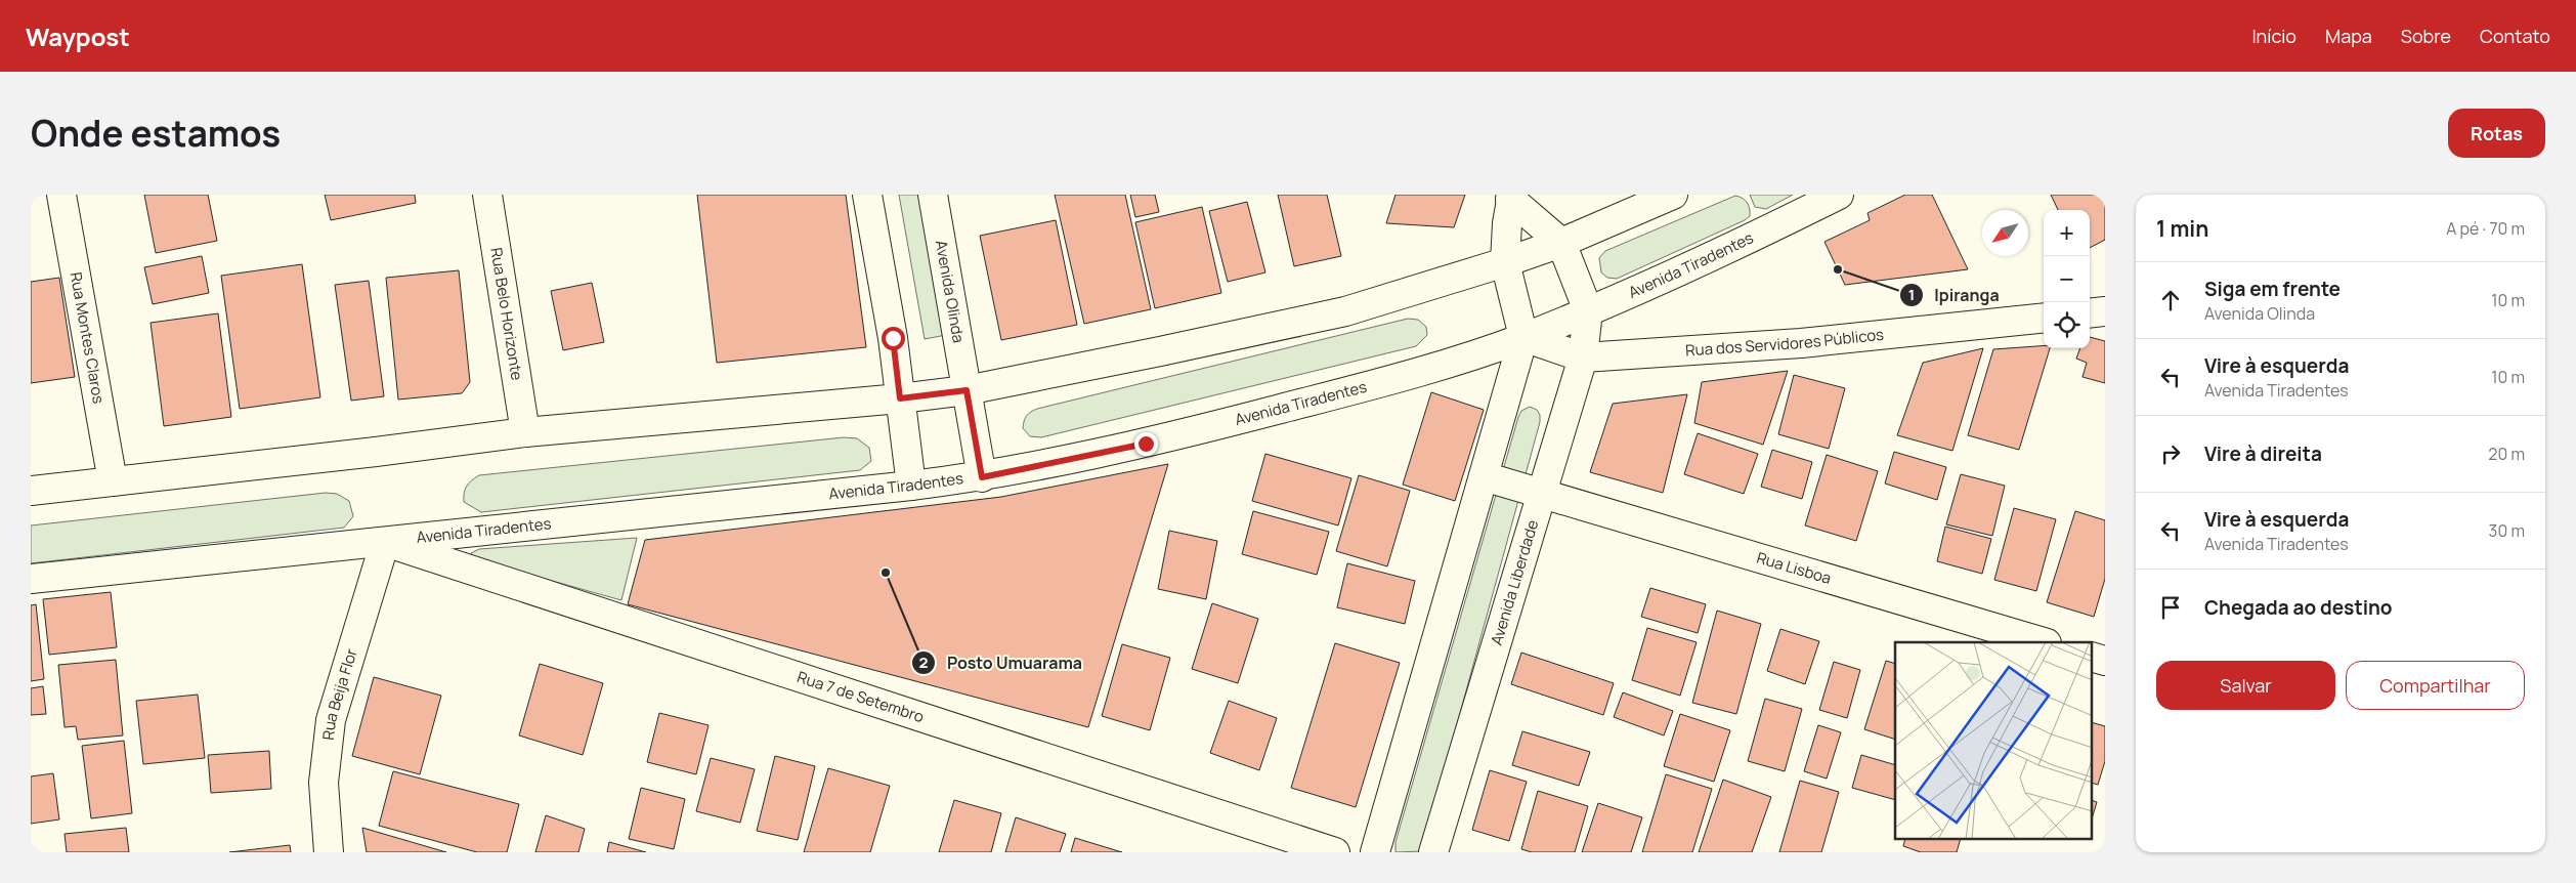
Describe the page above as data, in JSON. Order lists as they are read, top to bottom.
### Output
{
  "streets": {
    "street": [
      "Avenida Tiradentes",
      "Avenida Olinda",
      "Rua Belo Horizonte",
      "Rua Montes Claros",
      "Rua dos Servidores Públicos",
      "Rua Lisboa",
      "Avenida Liberdade",
      "Rua Beija Flor",
      "Rua 7 de Setembro"
    ]
  },
  "crossings": [
    ["Avenida Tiradentes", "Avenida Olinda"],
    ["Avenida Tiradentes", "Rua dos Servidores Públicos"],
    ["Avenida Tiradentes", "Avenida Liberdade"],
    ["Avenida Tiradentes", "Rua Beija Flor"],
    ["Avenida Tiradentes", "Rua 7 de Setembro"],
    ["Rua dos Servidores Públicos", "Avenida Liberdade"],
    ["Rua Lisboa", "Avenida Liberdade"],
    ["Rua Beija Flor", "Rua 7 de Setembro"]
  ],
  "places": ["Ipiranga", "Posto Umuarama"],
  "north": "bottom left",
  "page": {
    "header": "Waypost",
    "nav": [
      "Início",
      "Mapa",
      "Sobre",
      "Contato"
    ],
    "title": "Onde estamos",
    "buttons": [
      "Rotas",
      ["Salvar", "Compartilhar"]
    ],
    "heading": ["1 min", "A pé · 70 m"],
    "map_buttons": ["+", "−"],
    "list": [
      ["Siga em frente", "Avenida Olinda", "10 m"],
      ["Vire à esquerda", "Avenida Tiradentes", "10 m"],
      ["Vire à direita", "20 m"],
      ["Vire à esquerda", "Avenida Tiradentes", "30 m"],
      "Chegada ao destino"
    ]
  }
}
